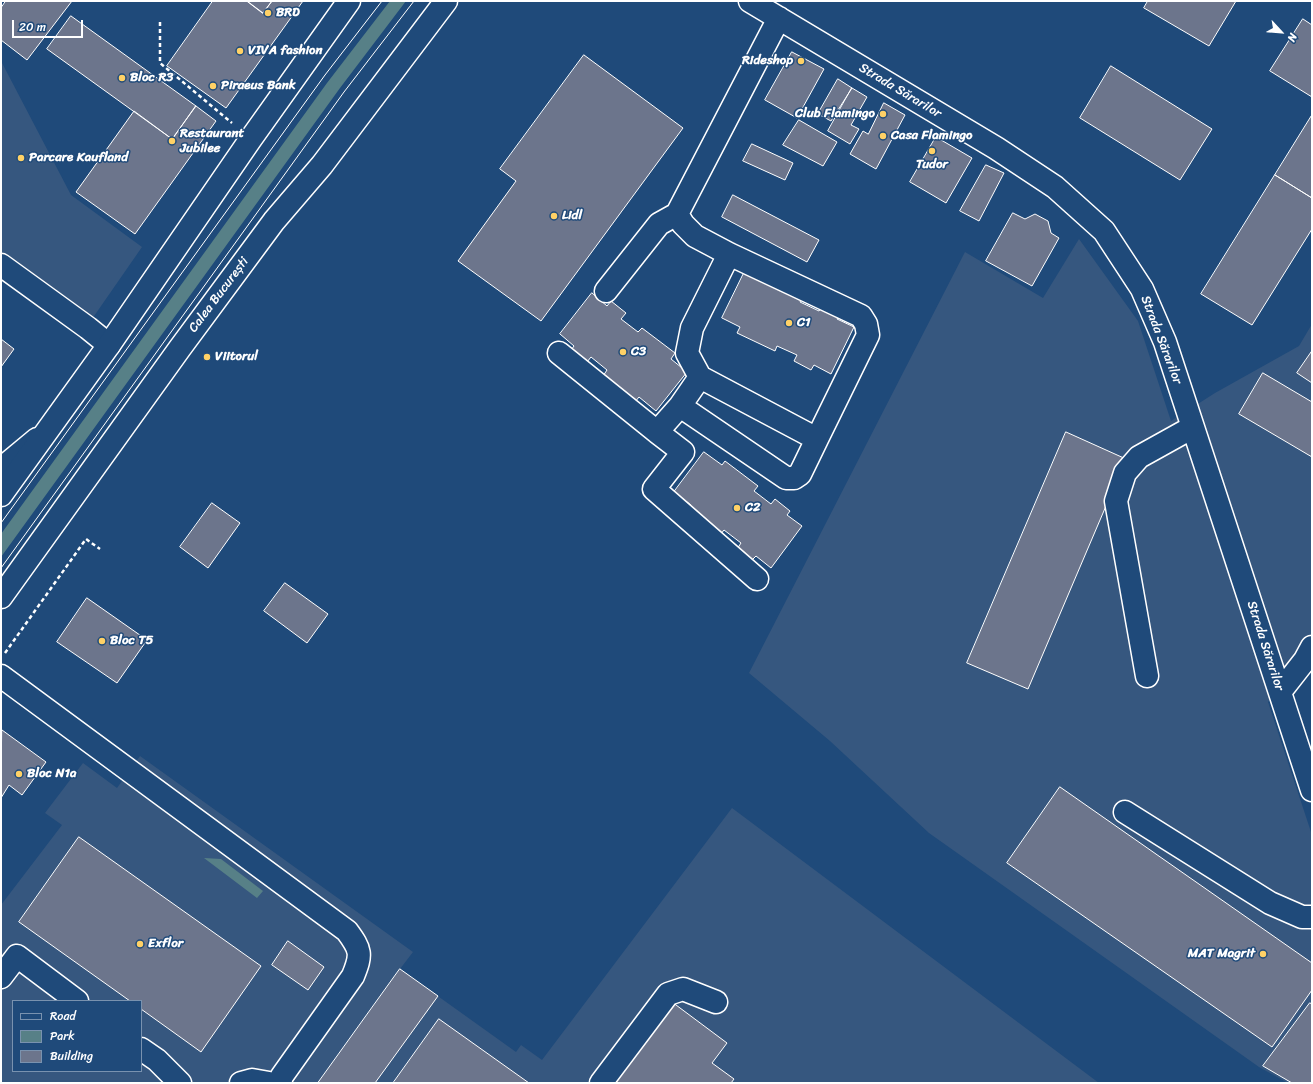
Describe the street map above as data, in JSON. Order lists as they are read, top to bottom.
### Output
{
  "streets": {
    "main road": ["Strada Sărarilor", "Calea București"]
  },
  "places": [
    "BRD",
    "VIVA fashion",
    "Rideshop",
    "Bloc R3",
    "Piraeus Bank",
    "Club Flamingo",
    "Casa Flamingo",
    "Restaurant Jubilee",
    "Tudor",
    "Parcare Kaufland",
    "Lidl",
    "C1",
    "C3",
    "Viitorul",
    "C2",
    "Bloc T5",
    "Bloc N1a",
    "Exflor",
    "MAT Magrit"
  ],
  "legend": ["Road", "Park", "Building"],
  "scale_bar": "20 m",
  "north": "bottom right"
}
